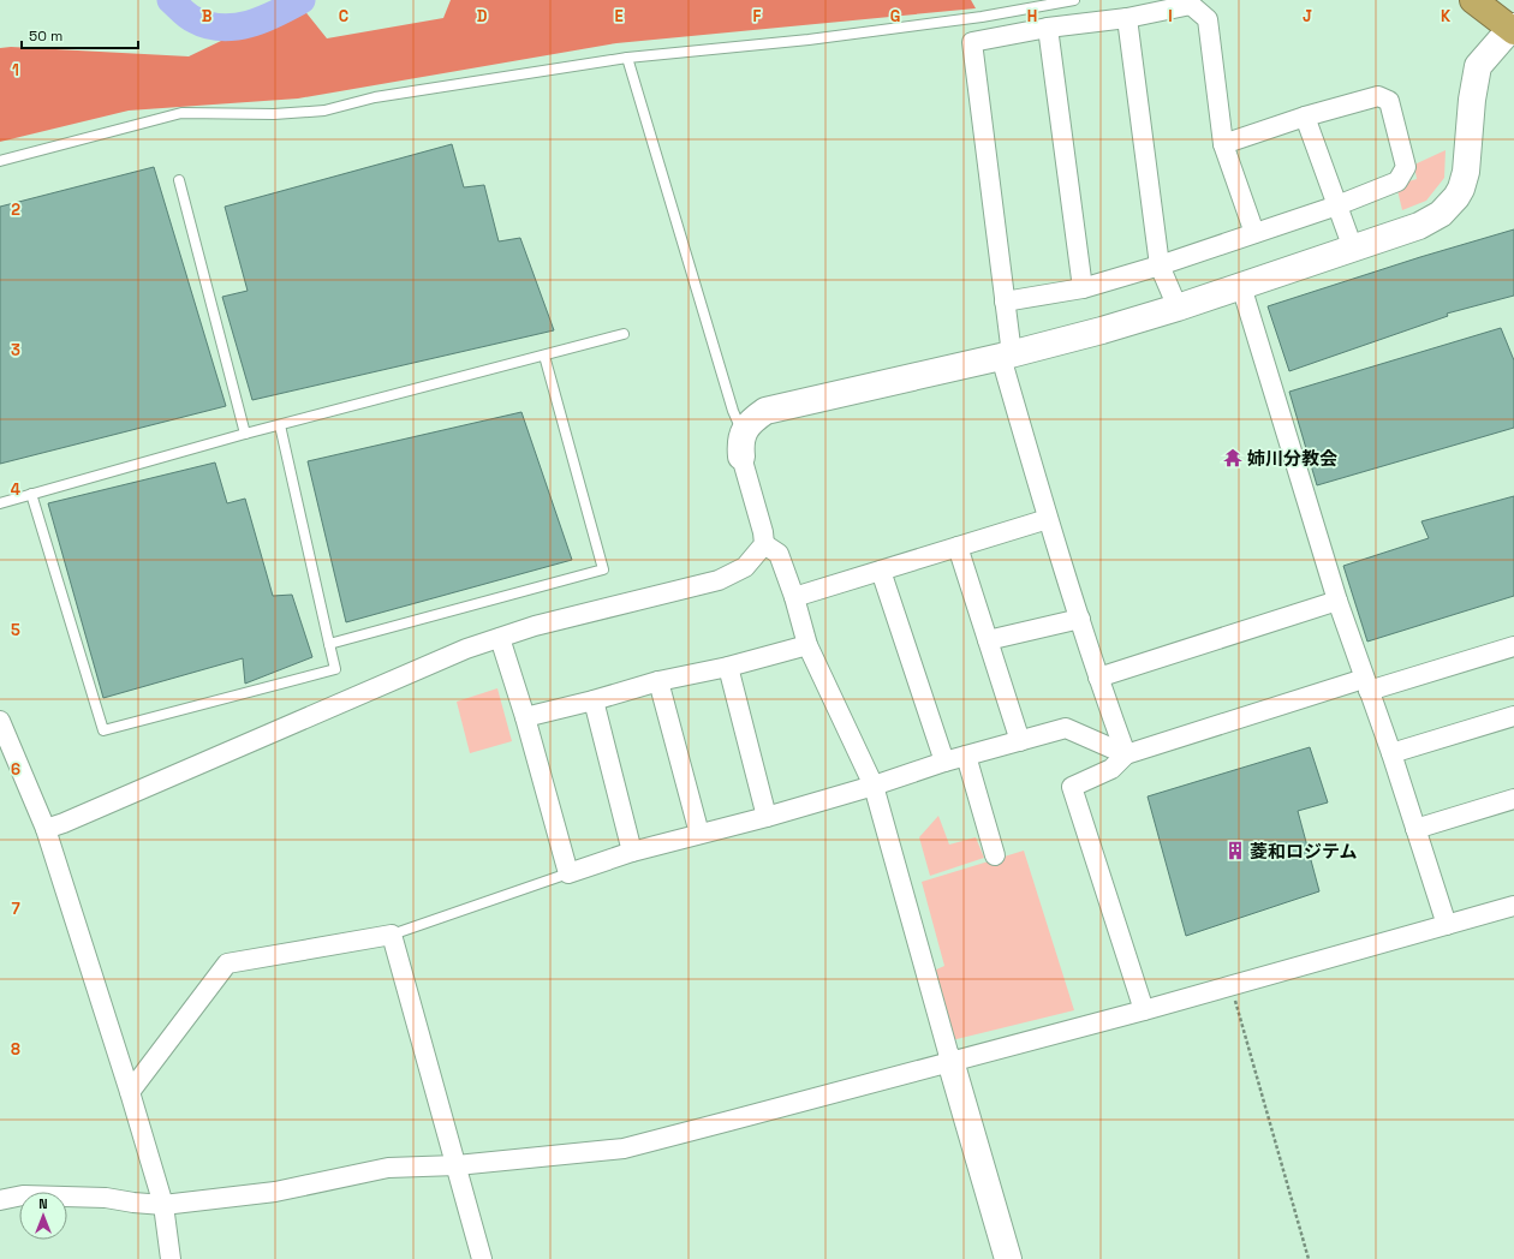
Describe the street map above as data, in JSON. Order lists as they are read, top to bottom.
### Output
{
  "places": {
    "temple": ["姉川分教会"],
    "building": ["菱和ロジテム"]
  },
  "scale_bar": "50 m",
  "north": "top",
  "grid": {
    "columns": [
      "B",
      "C",
      "D",
      "E",
      "F",
      "G",
      "H",
      "I",
      "J",
      "K"
    ],
    "rows": [
      "1",
      "2",
      "3",
      "4",
      "5",
      "6",
      "7",
      "8"
    ]
  }
}
